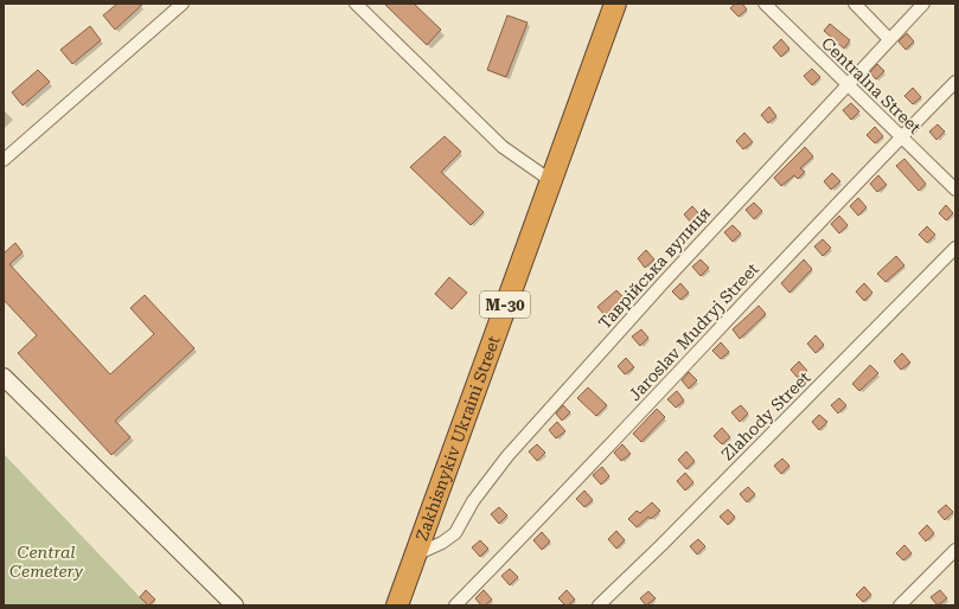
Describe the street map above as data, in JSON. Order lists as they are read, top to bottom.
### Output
{
  "streets": {
    "highway": ["М-30", "Zakhisnykiv Ukraini Street"],
    "street": [
      "Centralna Street",
      "Таврійська вулиця",
      "Jaroslav Mudryj Street",
      "Zlahody Street"
    ]
  },
  "crossings": [
    ["Centralna Street", "Таврійська вулиця"],
    ["Centralna Street", "Jaroslav Mudryj Street"],
    ["Таврійська вулиця", "Zakhisnykiv Ukraini Street"]
  ],
  "parks": ["Central Cemetery"]
}
